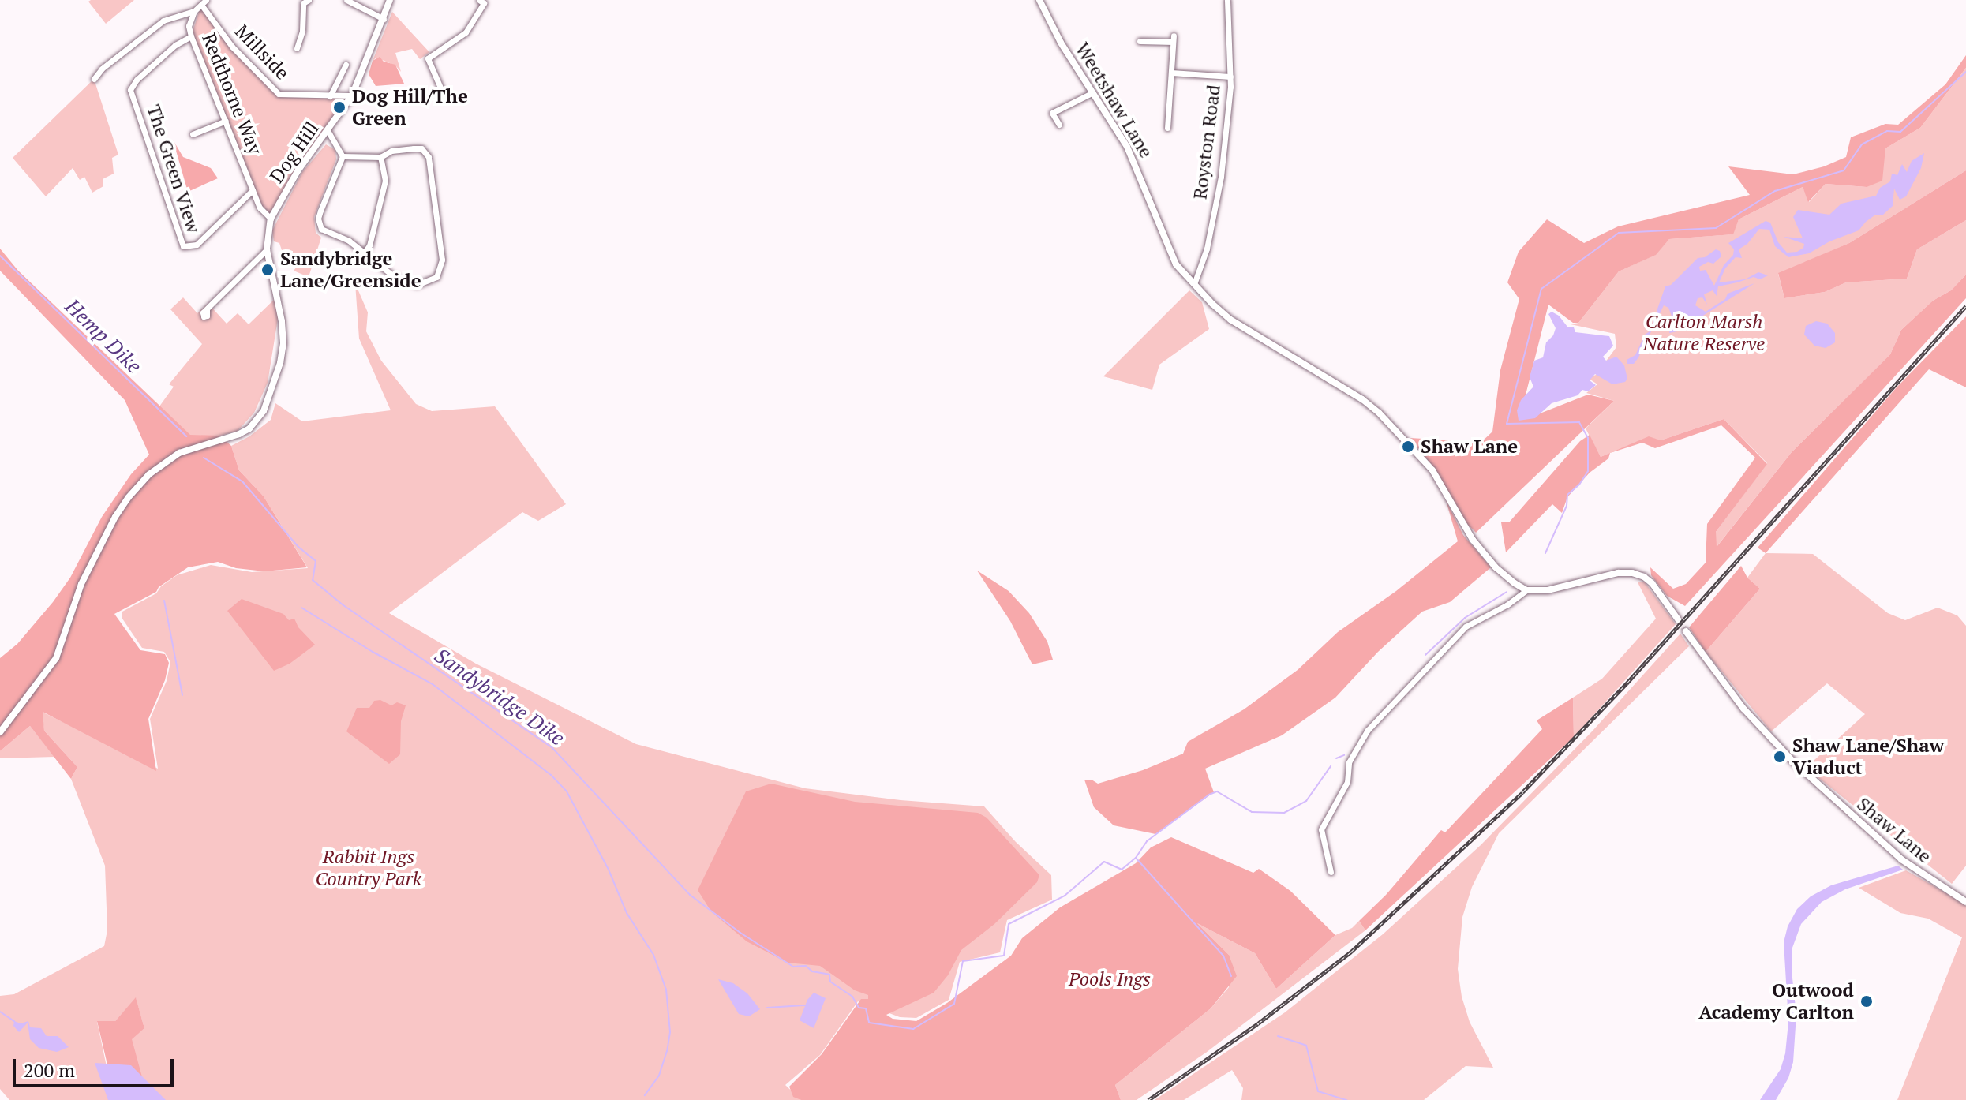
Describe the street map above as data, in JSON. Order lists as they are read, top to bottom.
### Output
{
  "streets": {
    "street": [
      "Millside",
      "Redthorne Way",
      "Weetshaw Lane",
      "Royston Road",
      "Dog Hill",
      "The Green View",
      "Shaw Lane"
    ]
  },
  "crossings": [
    ["Millside", "Dog Hill"],
    ["Redthorne Way", "Dog Hill"],
    ["Redthorne Way", "The Green View"],
    ["Weetshaw Lane", "Royston Road"]
  ],
  "water": ["Hemp Dike", "Sandybridge Dike"],
  "parks": ["Carlton Marsh Nature Reserve", "Rabbit Ings Country Park", "Pools Ings"],
  "places": [
    "Dog Hill/The Green",
    "Sandybridge Lane/Greenside",
    "Shaw Lane",
    "Shaw Lane/Shaw Viaduct",
    "Outwood Academy Carlton"
  ],
  "scale_bar": "200 m"
}
